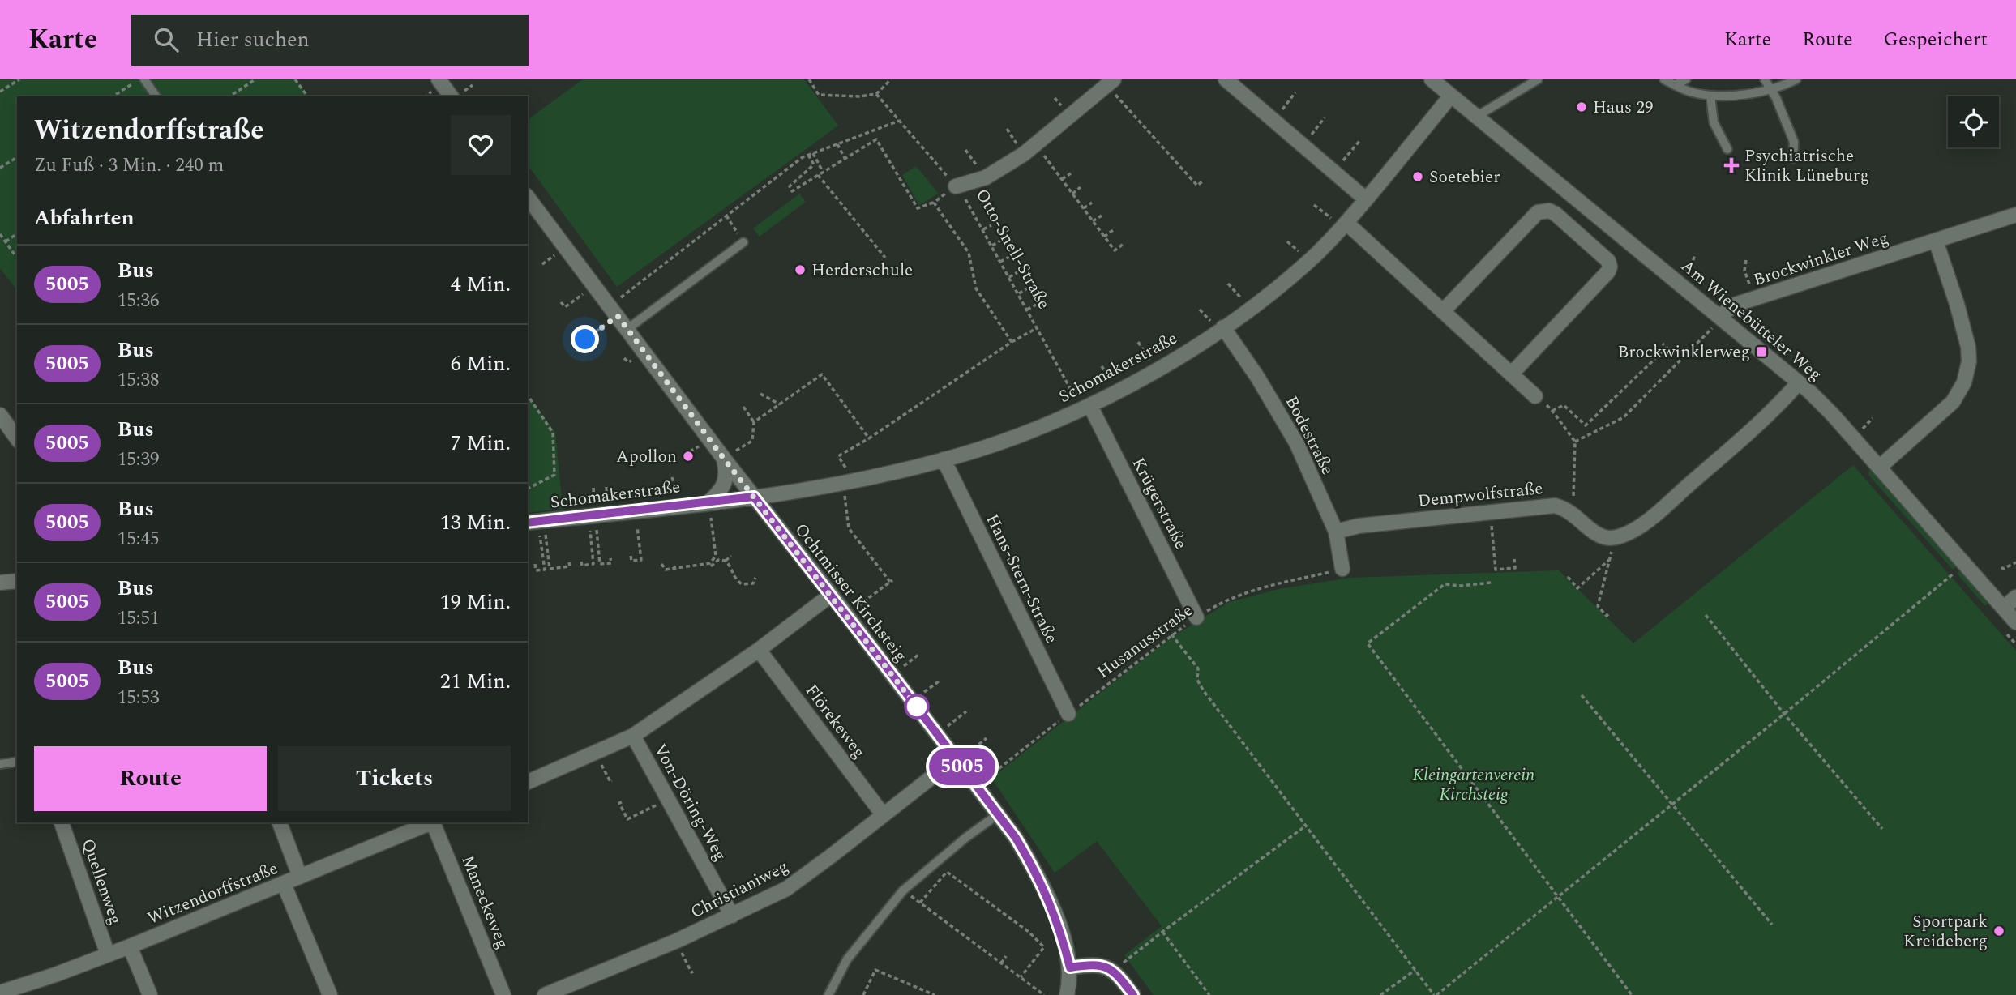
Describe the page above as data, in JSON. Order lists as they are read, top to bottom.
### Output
{
  "streets": {
    "street": [
      "Otto-Snell-Straße",
      "Brockwinkler Weg",
      "Am Wienebütteler Weg",
      "Schomakerstraße",
      "Bodestraße",
      "Dempwolfstraße",
      "Krügerstraße",
      "Hans-Stern-Straße",
      "Ochtmisser Kirchsteig",
      "Flörekeweg",
      "Von-Döring-Weg",
      "Quellenweg",
      "Christianiweg",
      "Witzendorffstraße",
      "Maneckeweg"
    ],
    "path": ["Husanusstraße"]
  },
  "crossings": [
    ["Otto-Snell-Straße", "Schomakerstraße"],
    ["Otto-Snell-Straße", "Krügerstraße"],
    ["Brockwinkler Weg", "Am Wienebütteler Weg"],
    ["Am Wienebütteler Weg", "Schomakerstraße"],
    ["Am Wienebütteler Weg", "Dempwolfstraße"],
    ["Schomakerstraße", "Bodestraße"],
    ["Schomakerstraße", "Krügerstraße"],
    ["Schomakerstraße", "Hans-Stern-Straße"],
    ["Schomakerstraße", "Ochtmisser Kirchsteig"],
    ["Bodestraße", "Dempwolfstraße"],
    ["Bodestraße", "Husanusstraße"],
    ["Krügerstraße", "Husanusstraße"],
    ["Hans-Stern-Straße", "Husanusstraße"],
    ["Ochtmisser Kirchsteig", "Christianiweg"],
    ["Flörekeweg", "Christianiweg"],
    ["Von-Döring-Weg", "Christianiweg"],
    ["Quellenweg", "Witzendorffstraße"]
  ],
  "parks": ["Kleingartenverein Kirchsteig"],
  "places": {
    "other": [
      "Haus 29",
      "Soetebier",
      "Herderschule",
      "Apollon",
      "Sportpark Kreideberg"
    ],
    "health": ["Psychiatrische Klinik Lüneburg"],
    "transit": ["Brockwinklerweg"]
  },
  "lines": ["bus line 5005"],
  "page": {
    "header": "Karte",
    "search": "Hier suchen",
    "nav": ["Karte", "Route", "Gespeichert"],
    "on_map": "5005",
    "heading": [
      ["Witzendorffstraße", "Zu Fuß · 3 Min. · 240 m"],
      "Abfahrten"
    ],
    "list": [
      {
        "mark": "5005",
        "name": "Bus",
        "note": "15:36",
        "value": "4 Min."
      },
      {
        "mark": "5005",
        "name": "Bus",
        "note": "15:38",
        "value": "6 Min."
      },
      {
        "mark": "5005",
        "name": "Bus",
        "note": "15:39",
        "value": "7 Min."
      },
      {
        "mark": "5005",
        "name": "Bus",
        "note": "15:45",
        "value": "13 Min."
      },
      {
        "mark": "5005",
        "name": "Bus",
        "note": "15:51",
        "value": "19 Min."
      },
      {
        "mark": "5005",
        "name": "Bus",
        "note": "15:53",
        "value": "21 Min."
      }
    ],
    "buttons": ["Route", "Tickets"]
  }
}
